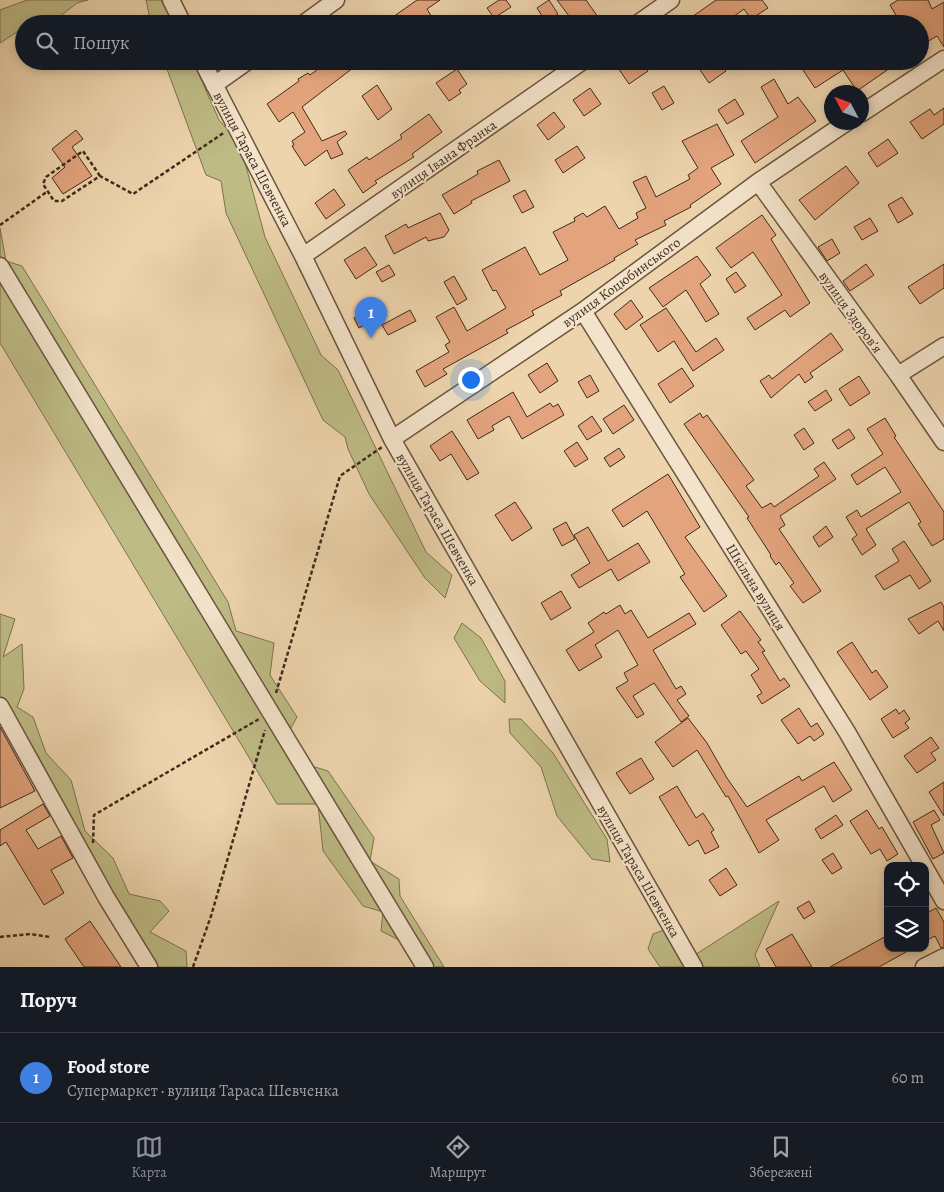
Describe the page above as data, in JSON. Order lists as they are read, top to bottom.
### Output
{
  "streets": {
    "street": [
      "вулиця Тараса Шевченка",
      "вулиця Івана Франка",
      "вулиця Коцюбинського",
      "вулиця Здоровʼя",
      "Шкільна вулиця"
    ]
  },
  "crossings": [
    ["вулиця Тараса Шевченка", "вулиця Івана Франка"],
    ["вулиця Тараса Шевченка", "вулиця Коцюбинського"],
    ["вулиця Коцюбинського", "вулиця Здоровʼя"],
    ["вулиця Коцюбинського", "Шкільна вулиця"]
  ],
  "north": "top left",
  "page": {
    "search": "Пошук",
    "pins": "1",
    "heading": "Поруч",
    "list": [
      {
        "mark": "1",
        "name": "Food store",
        "note": "Супермаркет · вулиця Тараса Шевченка",
        "value": "60 m"
      }
    ],
    "nav": ["Карта", "Маршрут", "Збережені"]
  }
}
